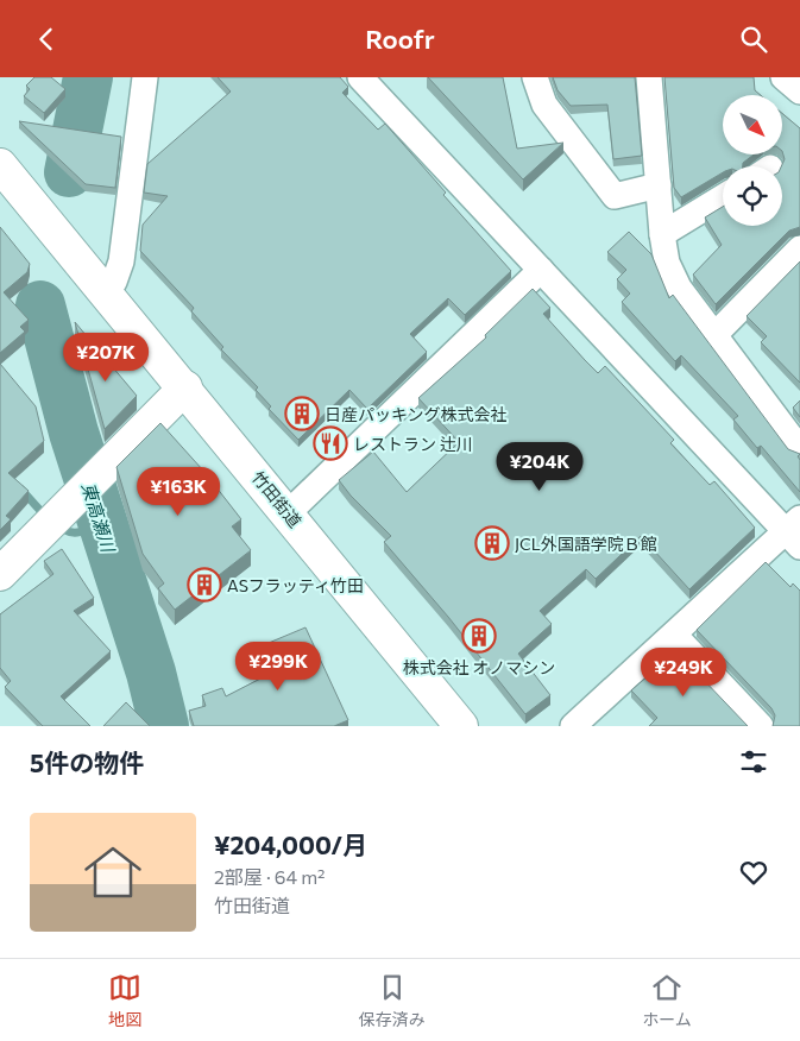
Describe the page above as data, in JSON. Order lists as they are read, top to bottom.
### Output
{
  "streets": {
    "main road": ["竹田街道"]
  },
  "water": ["東高瀬川"],
  "places": {
    "building": [
      "日産パッキング株式会社",
      "JCL外国語学院Ｂ館",
      "ASフラッティ竹田",
      "株式会社 オノマシン"
    ],
    "restaurant": ["レストラン 辻川"]
  },
  "north": "bottom right",
  "page": {
    "header": "Roofr",
    "price": [
      "¥207K",
      "¥204K",
      "¥163K",
      "¥299K",
      "¥249K"
    ],
    "heading": "5件の物件",
    "list": [
      {
        "name": "¥204,000/月",
        "note": "2部屋 · 64 m² · 竹田街道"
      }
    ],
    "tabs": ["地図", "保存済み", "ホーム"]
  }
}
